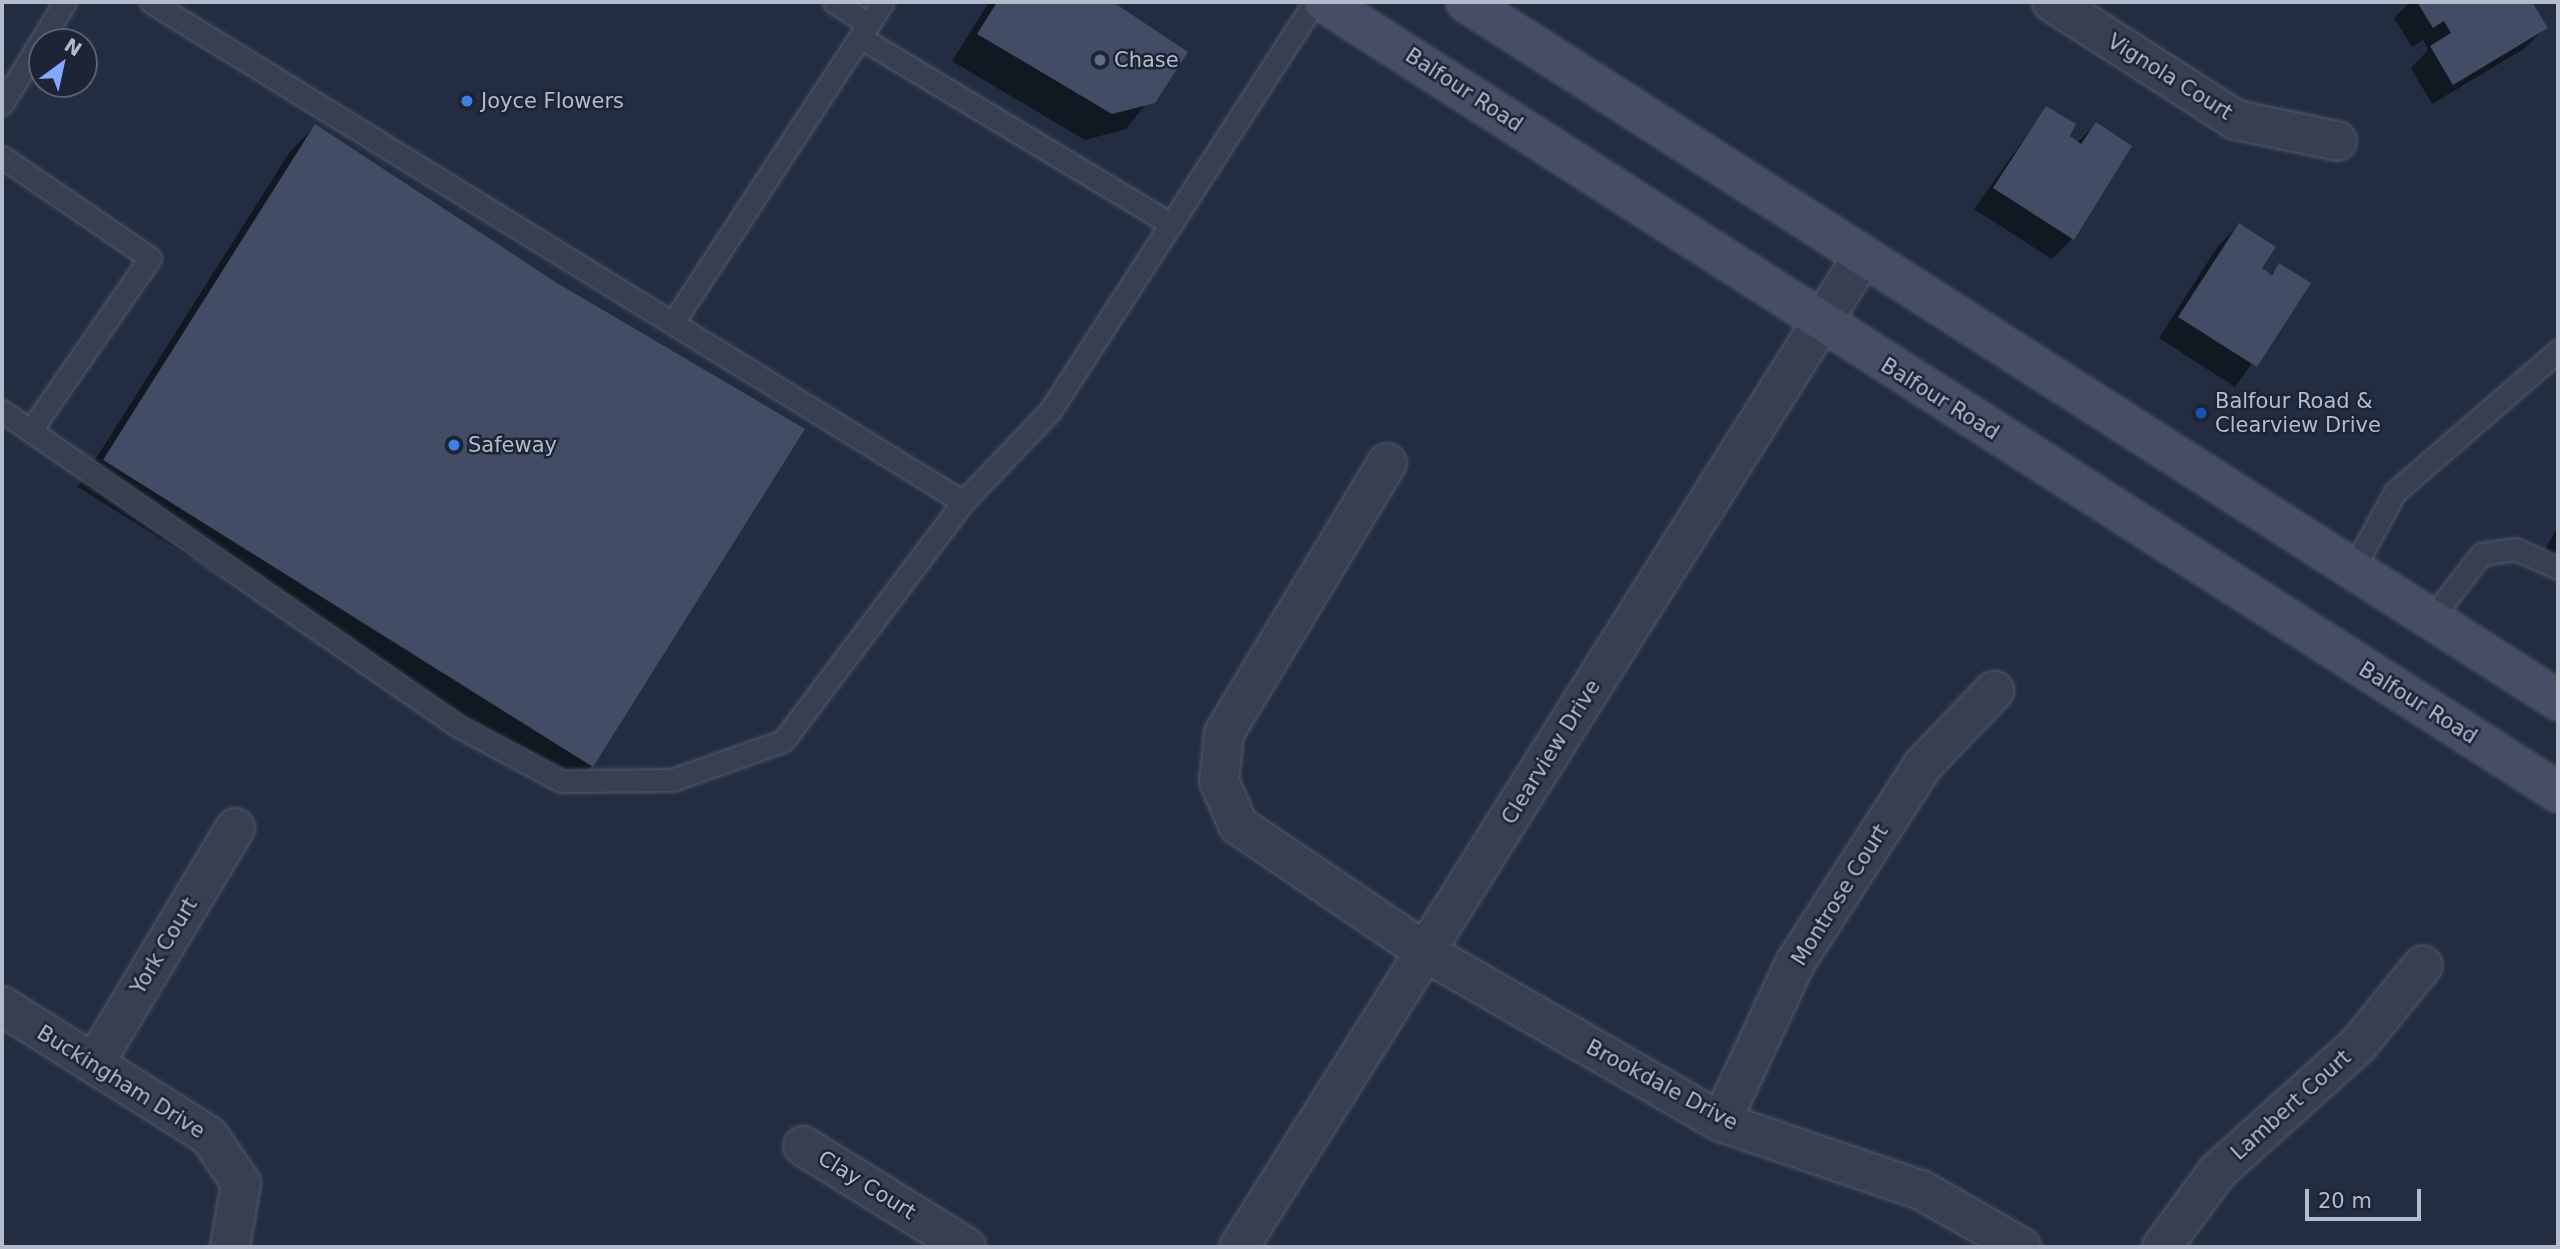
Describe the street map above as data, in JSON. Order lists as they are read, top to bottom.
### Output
{
  "streets": {
    "main road": ["Balfour Road"],
    "street": [
      "Vignola Court",
      "Clearview Drive",
      "Montrose Court",
      "York Court",
      "Buckingham Drive",
      "Brookdale Drive",
      "Lambert Court",
      "Clay Court"
    ]
  },
  "crossings": [
    ["Balfour Road", "Clearview Drive"],
    ["Clearview Drive", "Brookdale Drive"],
    ["Montrose Court", "Brookdale Drive"],
    ["York Court", "Buckingham Drive"]
  ],
  "places": [
    "Chase",
    "Joyce Flowers",
    "Balfour Road & Clearview Drive",
    "Safeway"
  ],
  "scale_bar": "20 m",
  "north": "top right"
}
